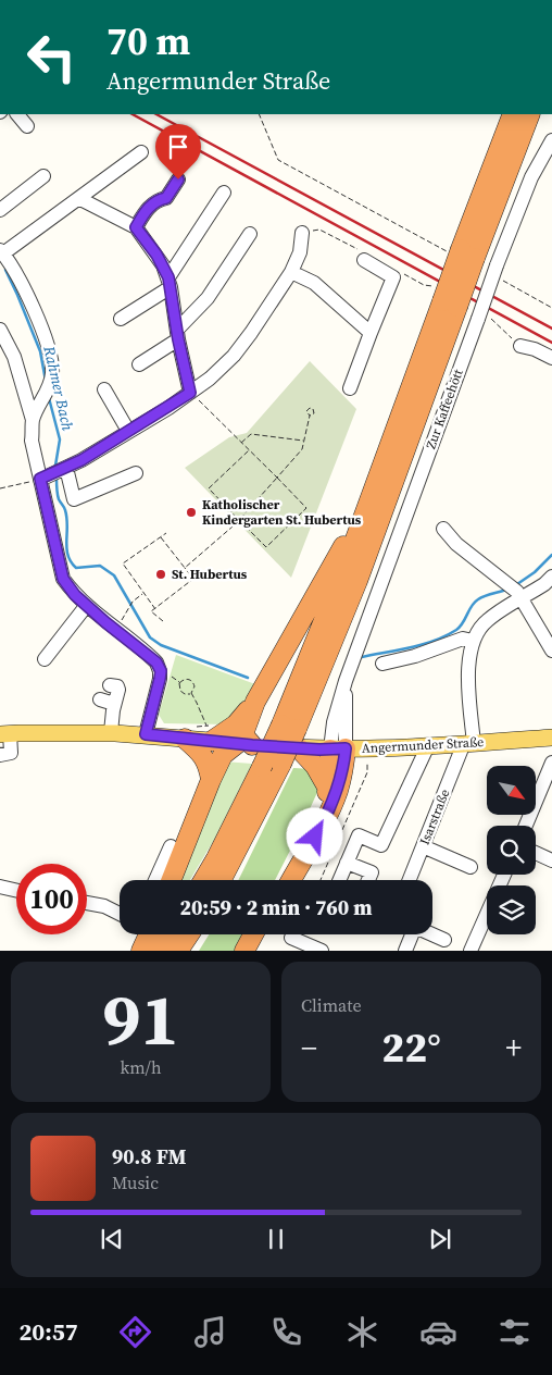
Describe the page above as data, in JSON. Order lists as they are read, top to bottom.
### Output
{
  "streets": {
    "main road": ["Angermunder Straße"],
    "street": ["Zur Kaffeehött", "Isarstraße"]
  },
  "crossings": [
    ["Zur Kaffeehött", "Angermunder Straße"],
    ["Angermunder Straße", "Isarstraße"]
  ],
  "water": ["Rahmer Bach"],
  "places": ["Katholischer Kindergarten St. Hubertus", "St. Hubertus"],
  "north": "bottom right",
  "page": {
    "turn": ["70 m", "Angermunder Straße"],
    "limit": "100",
    "trip": "20:59 · 2 min · 760 m",
    "tile": [
      ["91", "km/h"],
      "Climate"
    ],
    "heat": ["−", "22°", "+"],
    "song": ["90.8 FM", "Music"],
    "tabs": "20:57"
  }
}
